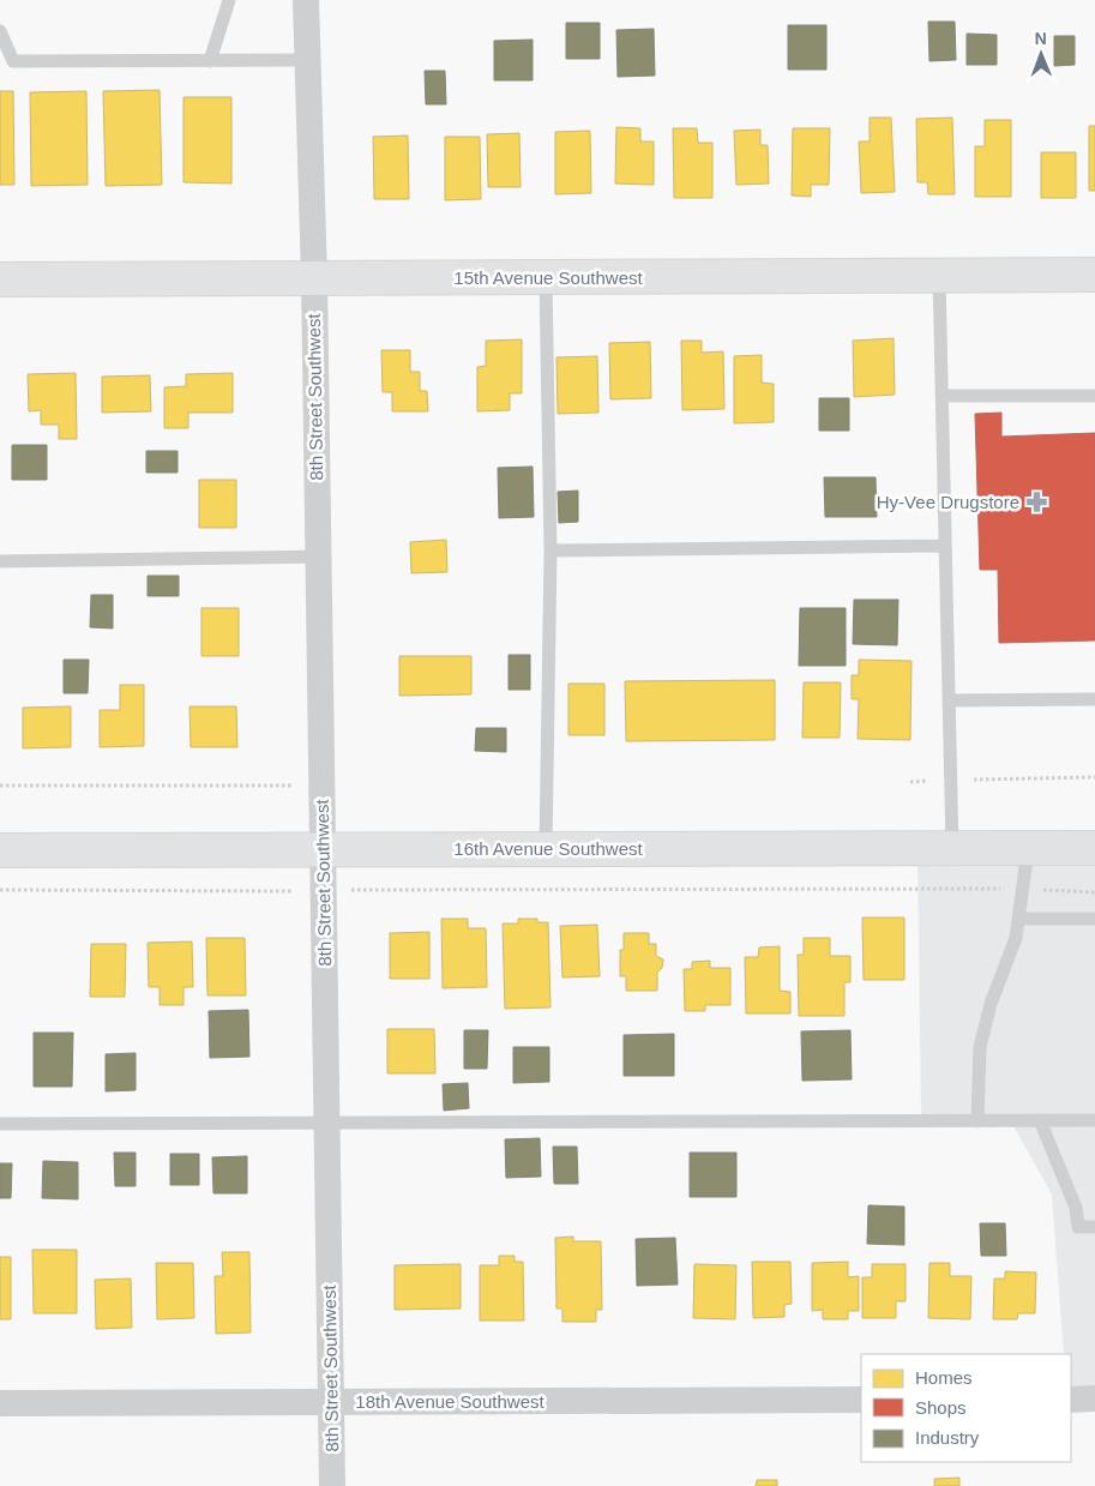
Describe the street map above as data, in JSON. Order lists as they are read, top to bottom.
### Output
{
  "streets": {
    "main road": ["15th Avenue Southwest", "16th Avenue Southwest"],
    "street": ["8th Street Southwest", "18th Avenue Southwest"]
  },
  "crossings": [
    ["15th Avenue Southwest", "8th Street Southwest"],
    ["8th Street Southwest", "16th Avenue Southwest"],
    ["8th Street Southwest", "18th Avenue Southwest"]
  ],
  "places": {
    "pharmacy": ["Hy-Vee Drugstore"]
  },
  "legend": ["Homes", "Shops", "Industry"],
  "north": "top"
}
